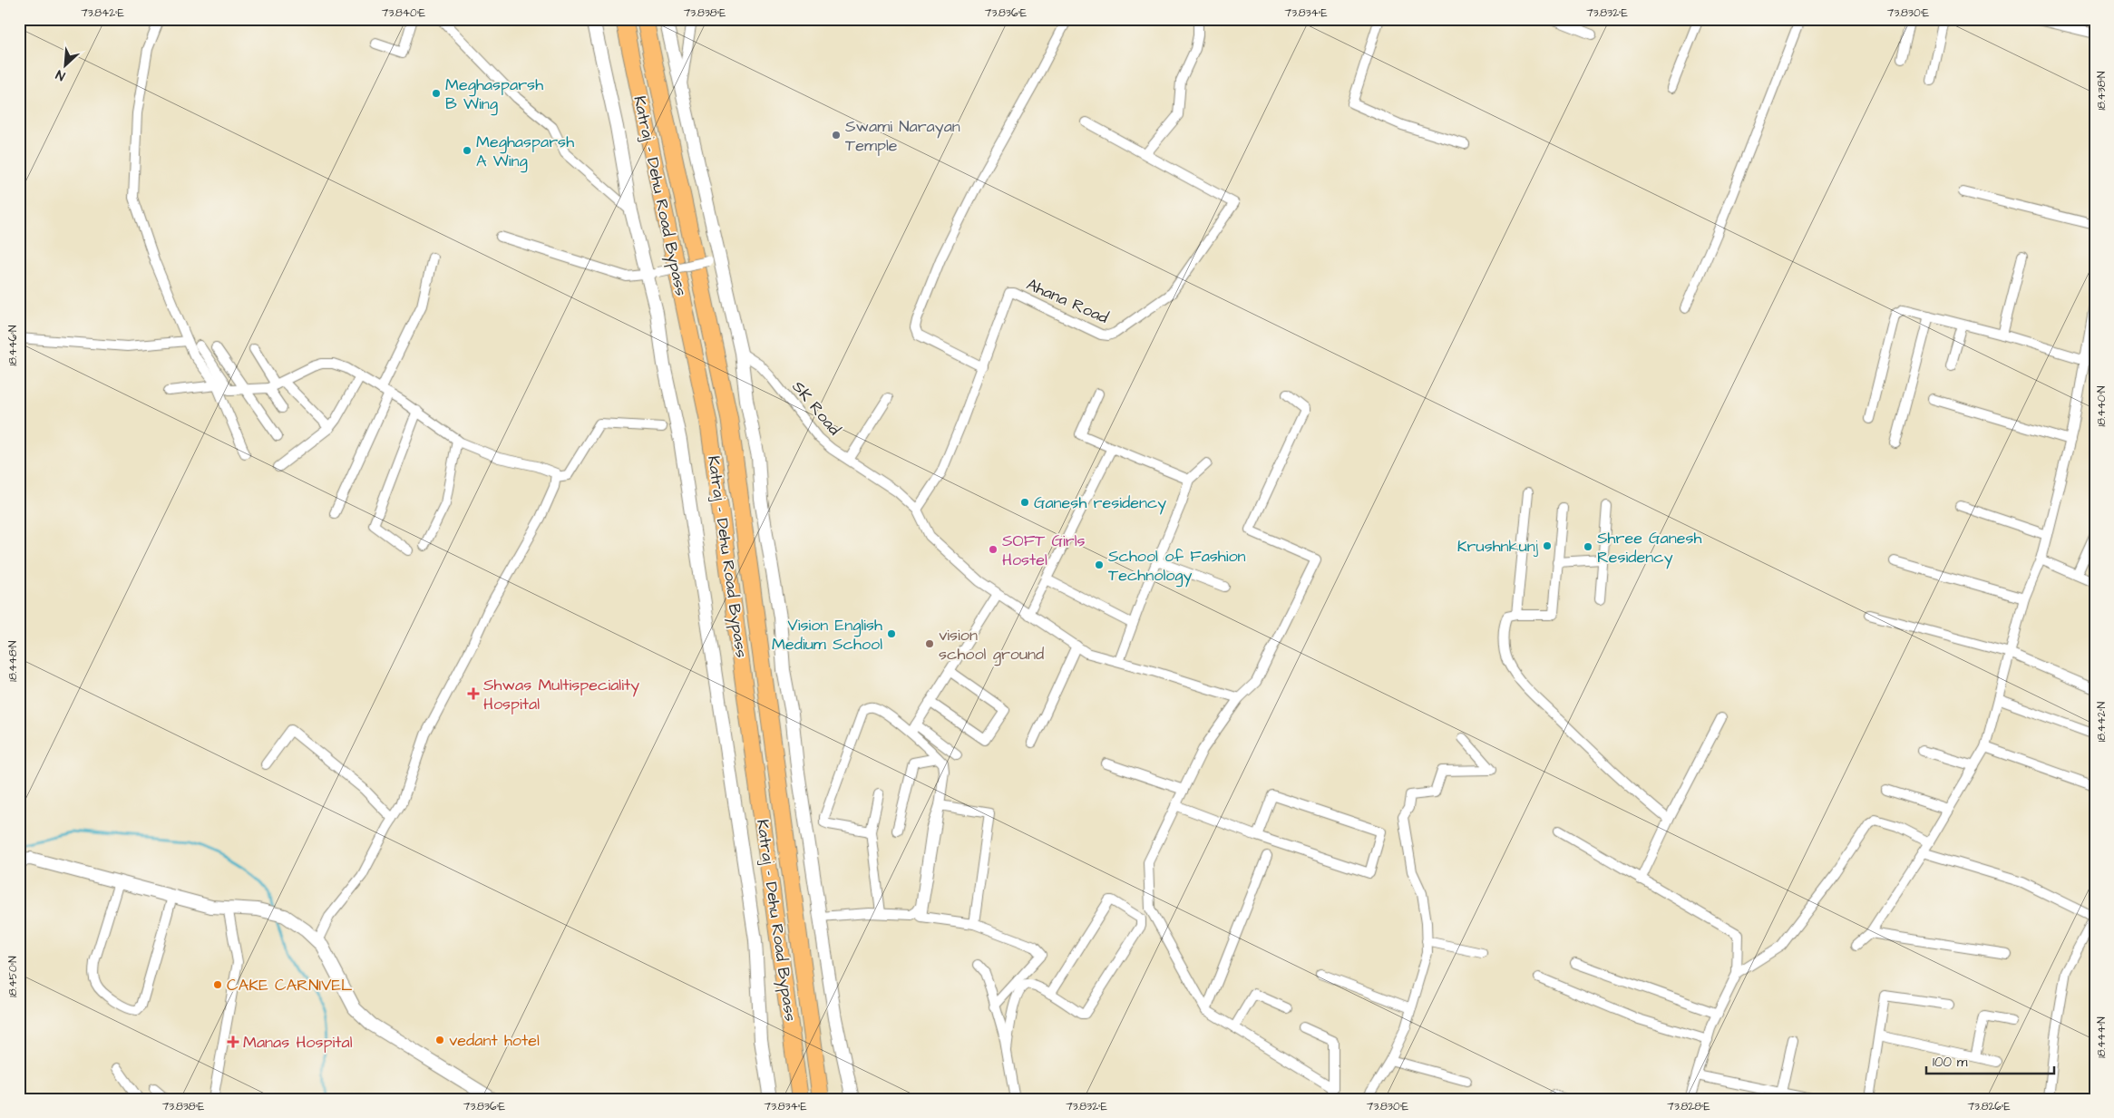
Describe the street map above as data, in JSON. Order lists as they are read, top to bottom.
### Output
{
  "streets": {
    "highway": ["Katraj - Dehu Road Bypass"],
    "street": ["Ahana Road", "SK Road"]
  },
  "crossings": [
    ["Ahana Road", "SK Road"]
  ],
  "places": {
    "other": [
      "Meghasparsh B Wing",
      "Swami Narayan Temple",
      "Meghasparsh A Wing",
      "Ganesh residency",
      "Krushnkunj",
      "Shree Ganesh Residency",
      "SOFT Girls Hostel",
      "School of Fashion Technology",
      "Vision English Medium School",
      "vision school ground",
      "CAKE CARNIVEL",
      "vedant hotel"
    ],
    "health": ["Shwas Multispeciality Hospital", "Manas Hospital"]
  },
  "scale_bar": "100 m",
  "north": "bottom left",
  "coordinates": [
    "73.842°E",
    "73.840°E",
    "73.838°E",
    "73.836°E",
    "73.834°E",
    "73.832°E",
    "73.830°E",
    "18.438°N",
    "18.446°N",
    "18.440°N",
    "18.448°N",
    "18.442°N",
    "18.450°N",
    "18.444°N",
    "73.828°E",
    "73.826°E"
  ]
}
